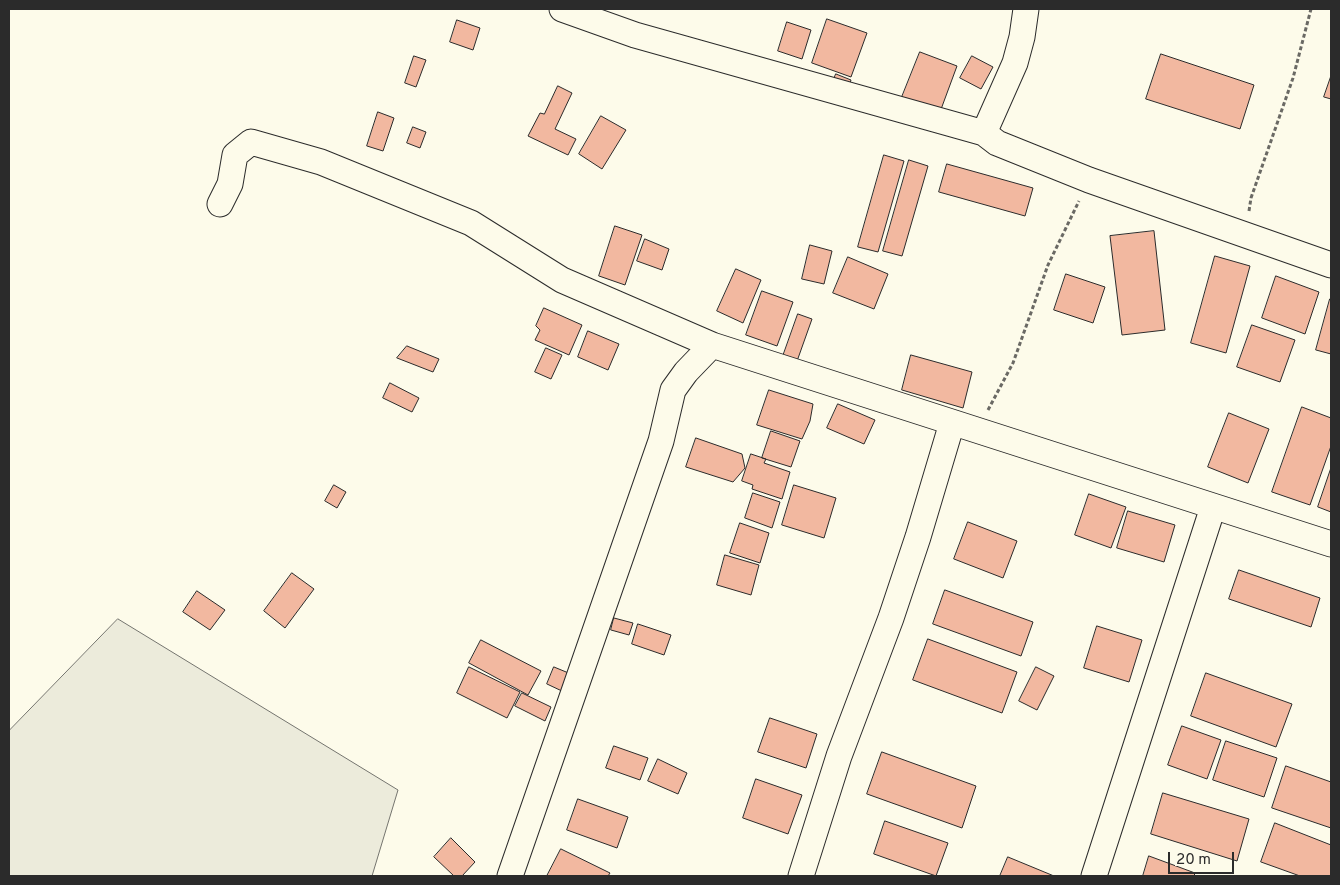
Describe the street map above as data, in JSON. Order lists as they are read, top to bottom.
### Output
{
  "scale_bar": "20 m"
}
